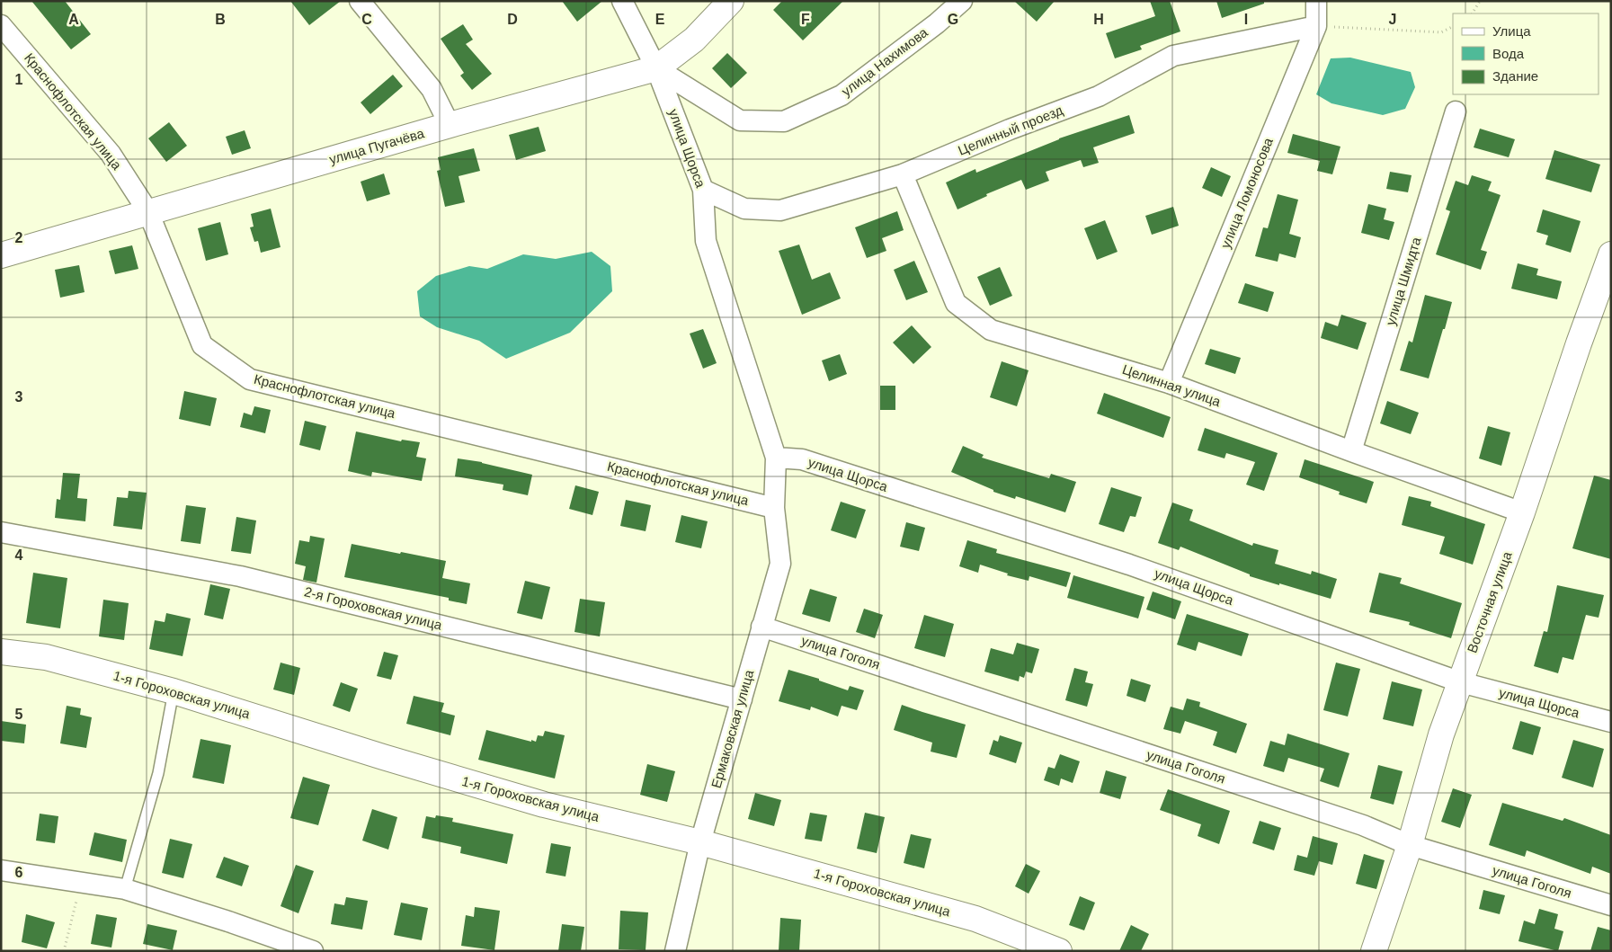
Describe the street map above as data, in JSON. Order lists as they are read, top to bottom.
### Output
{
  "streets": {
    "street": [
      "улица Нахимова",
      "Краснофлотская улица",
      "Целинный проезд",
      "улица Пугачёва",
      "улица Щорса",
      "улица Ломоносова",
      "улица Шмидта",
      "Целинная улица",
      "Восточная улица",
      "2-я Гороховская улица",
      "улица Гоголя",
      "1-я Гороховская улица",
      "Ермаковская улица"
    ]
  },
  "crossings": [
    ["улица Нахимова", "улица Пугачёва"],
    ["улица Нахимова", "улица Щорса"],
    ["Краснофлотская улица", "улица Пугачёва"],
    ["Краснофлотская улица", "улица Щорса"],
    ["Краснофлотская улица", "Ермаковская улица"],
    ["Целинный проезд", "улица Щорса"],
    ["Целинный проезд", "улица Ломоносова"],
    ["Целинный проезд", "Целинная улица"],
    ["улица Пугачёва", "улица Щорса"],
    ["улица Щорса", "Восточная улица"],
    ["улица Щорса", "Ермаковская улица"],
    ["улица Ломоносова", "Целинная улица"],
    ["улица Шмидта", "Целинная улица"],
    ["Целинная улица", "Восточная улица"],
    ["Восточная улица", "улица Гоголя"],
    ["2-я Гороховская улица", "Ермаковская улица"],
    ["улица Гоголя", "Ермаковская улица"],
    ["1-я Гороховская улица", "Ермаковская улица"]
  ],
  "legend": ["Улица", "Вода", "Здание"],
  "grid": {
    "columns": [
      "A",
      "B",
      "C",
      "D",
      "E",
      "F",
      "G",
      "H",
      "I",
      "J"
    ],
    "rows": [
      "1",
      "2",
      "3",
      "4",
      "5",
      "6"
    ]
  }
}
